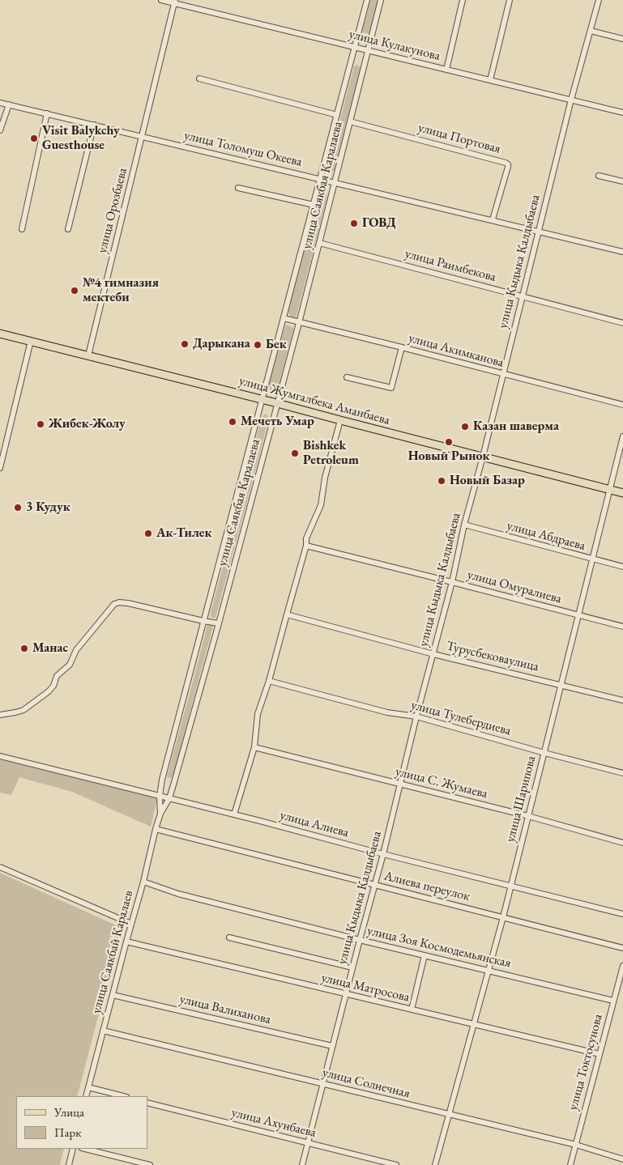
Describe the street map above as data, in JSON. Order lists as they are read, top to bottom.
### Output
{
  "streets": {
    "main road": ["улица Жумгалбека Аманбаева"],
    "street": [
      "улица Кулакунова",
      "улица Портовая",
      "улица Толомуш Океева",
      "улица Саякбая Каралаева",
      "улица Орозбаева",
      "улица Кыдыка Калдыбаева",
      "улица Раимбекова",
      "улица Акимканова",
      "улица Абдраева",
      "улица Омуралиева",
      "Турусбековаулица",
      "улица Тулебердиева",
      "улица С. Жумаева",
      "улица Шарипова",
      "улица Алиева",
      "Алиева переулок",
      "улица Зоя Космодемьянская",
      "улица Саякбай Каралаев",
      "улица Матросова",
      "улица Валиханова",
      "улица Токтосунова",
      "улица Солнечная",
      "улица Ахунбаева"
    ]
  },
  "crossings": [
    ["улица Кулакунова", "улица Саякбая Каралаева"],
    ["улица Кулакунова", "улица Орозбаева"],
    ["улица Кулакунова", "улица Кыдыка Калдыбаева"],
    ["улица Портовая", "улица Толомуш Океева"],
    ["улица Портовая", "улица Саякбая Каралаева"],
    ["улица Толомуш Океева", "улица Саякбая Каралаева"],
    ["улица Толомуш Океева", "улица Орозбаева"],
    ["улица Толомуш Океева", "улица Кыдыка Калдыбаева"],
    ["улица Саякбая Каралаева", "улица Раимбекова"],
    ["улица Саякбая Каралаева", "улица Акимканова"],
    ["улица Саякбая Каралаева", "улица Жумгалбека Аманбаева"],
    ["улица Саякбая Каралаева", "улица Алиева"],
    ["улица Саякбая Каралаева", "улица Саякбай Каралаев"],
    ["улица Орозбаева", "улица Жумгалбека Аманбаева"],
    ["улица Кыдыка Калдыбаева", "улица Раимбекова"],
    ["улица Кыдыка Калдыбаева", "улица Акимканова"],
    ["улица Кыдыка Калдыбаева", "улица Жумгалбека Аманбаева"],
    ["улица Кыдыка Калдыбаева", "улица Абдраева"],
    ["улица Кыдыка Калдыбаева", "улица Омуралиева"],
    ["улица Кыдыка Калдыбаева", "Турусбековаулица"],
    ["улица Кыдыка Калдыбаева", "улица Тулебердиева"],
    ["улица Кыдыка Калдыбаева", "улица С. Жумаева"],
    ["улица Кыдыка Калдыбаева", "улица Алиева"],
    ["улица Кыдыка Калдыбаева", "Алиева переулок"],
    ["улица Кыдыка Калдыбаева", "улица Зоя Космодемьянская"],
    ["улица Кыдыка Калдыбаева", "улица Матросова"],
    ["улица Кыдыка Калдыбаева", "улица Валиханова"],
    ["улица Кыдыка Калдыбаева", "улица Солнечная"],
    ["улица Кыдыка Калдыбаева", "улица Ахунбаева"],
    ["улица Жумгалбека Аманбаева", "улица Шарипова"],
    ["улица Абдраева", "улица Шарипова"],
    ["улица Омуралиева", "улица Шарипова"],
    ["Турусбековаулица", "улица Шарипова"],
    ["улица Тулебердиева", "улица Шарипова"],
    ["улица С. Жумаева", "улица Шарипова"],
    ["улица Шарипова", "улица Алиева"],
    ["улица Шарипова", "Алиева переулок"],
    ["улица Шарипова", "улица Зоя Космодемьянская"],
    ["улица Шарипова", "улица Матросова"],
    ["улица Шарипова", "улица Солнечная"],
    ["улица Алиева", "улица Саякбай Каралаев"],
    ["Алиева переулок", "улица Саякбай Каралаев"],
    ["улица Зоя Космодемьянская", "улица Саякбай Каралаев"],
    ["улица Зоя Космодемьянская", "улица Токтосунова"],
    ["улица Саякбай Каралаев", "улица Матросова"],
    ["улица Саякбай Каралаев", "улица Валиханова"],
    ["улица Саякбай Каралаев", "улица Солнечная"],
    ["улица Матросова", "улица Токтосунова"],
    ["улица Токтосунова", "улица Солнечная"]
  ],
  "places": [
    "Visit Balykchy Guesthouse",
    "ГОВД",
    "№4 гимназия мектеби",
    "Дарыкана",
    "Бек",
    "Мечеть Умар",
    "Жибек-Жолу",
    "Казан шаверма",
    "Новый Рынок",
    "Bishkek Petroleum",
    "Новый Базар",
    "3 Кудук",
    "Ак-Тилек",
    "Манас"
  ],
  "legend": ["Улица", "Парк"]
}
